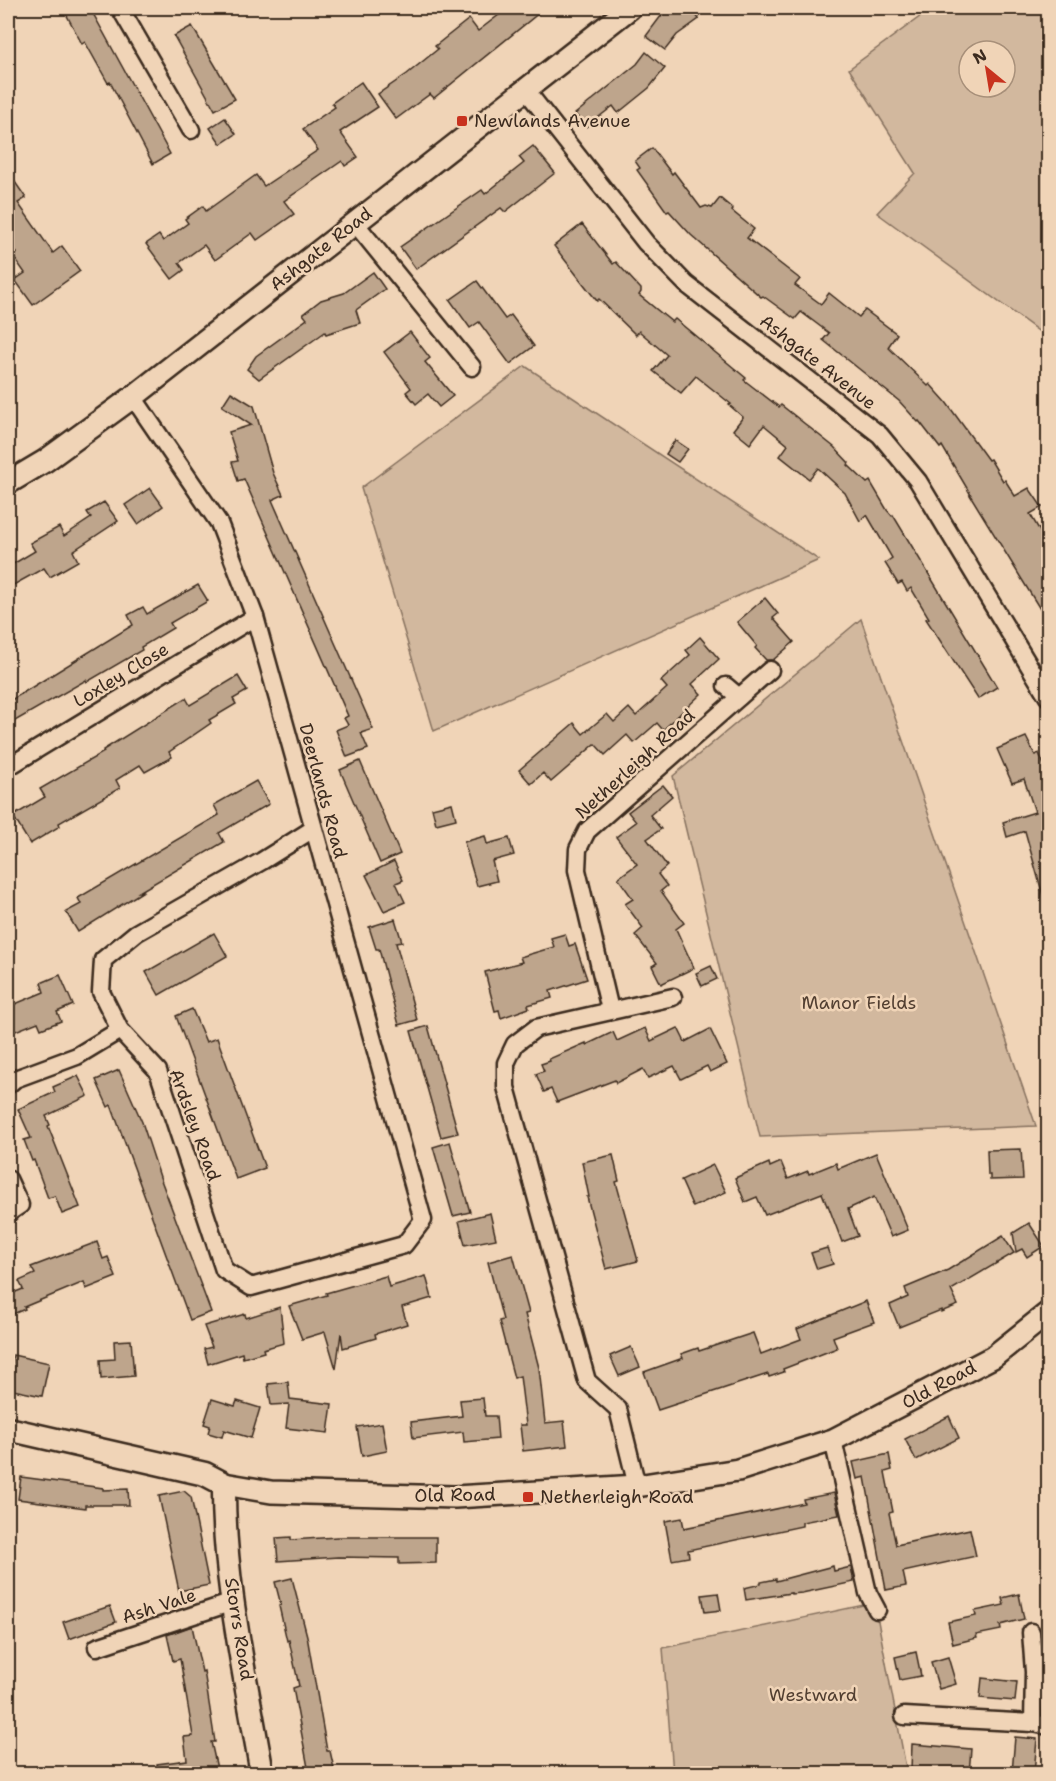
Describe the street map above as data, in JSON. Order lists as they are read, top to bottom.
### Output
{
  "streets": {
    "main road": ["Old Road", "Storrs Road"],
    "street": [
      "Ashgate Road",
      "Ashgate Avenue",
      "Loxley Close",
      "Netherleigh Road",
      "Deerlands Road",
      "Ardsley Road",
      "Ash Vale"
    ]
  },
  "crossings": [
    ["Ashgate Road", "Ashgate Avenue"],
    ["Ashgate Road", "Deerlands Road"],
    ["Loxley Close", "Deerlands Road"],
    ["Deerlands Road", "Ardsley Road"],
    ["Old Road", "Storrs Road"],
    ["Ash Vale", "Storrs Road"]
  ],
  "parks": ["Manor Fields", "Westward"],
  "places": {
    "transit": ["Newlands Avenue", "Netherleigh Road"]
  },
  "north": "top left"
}
